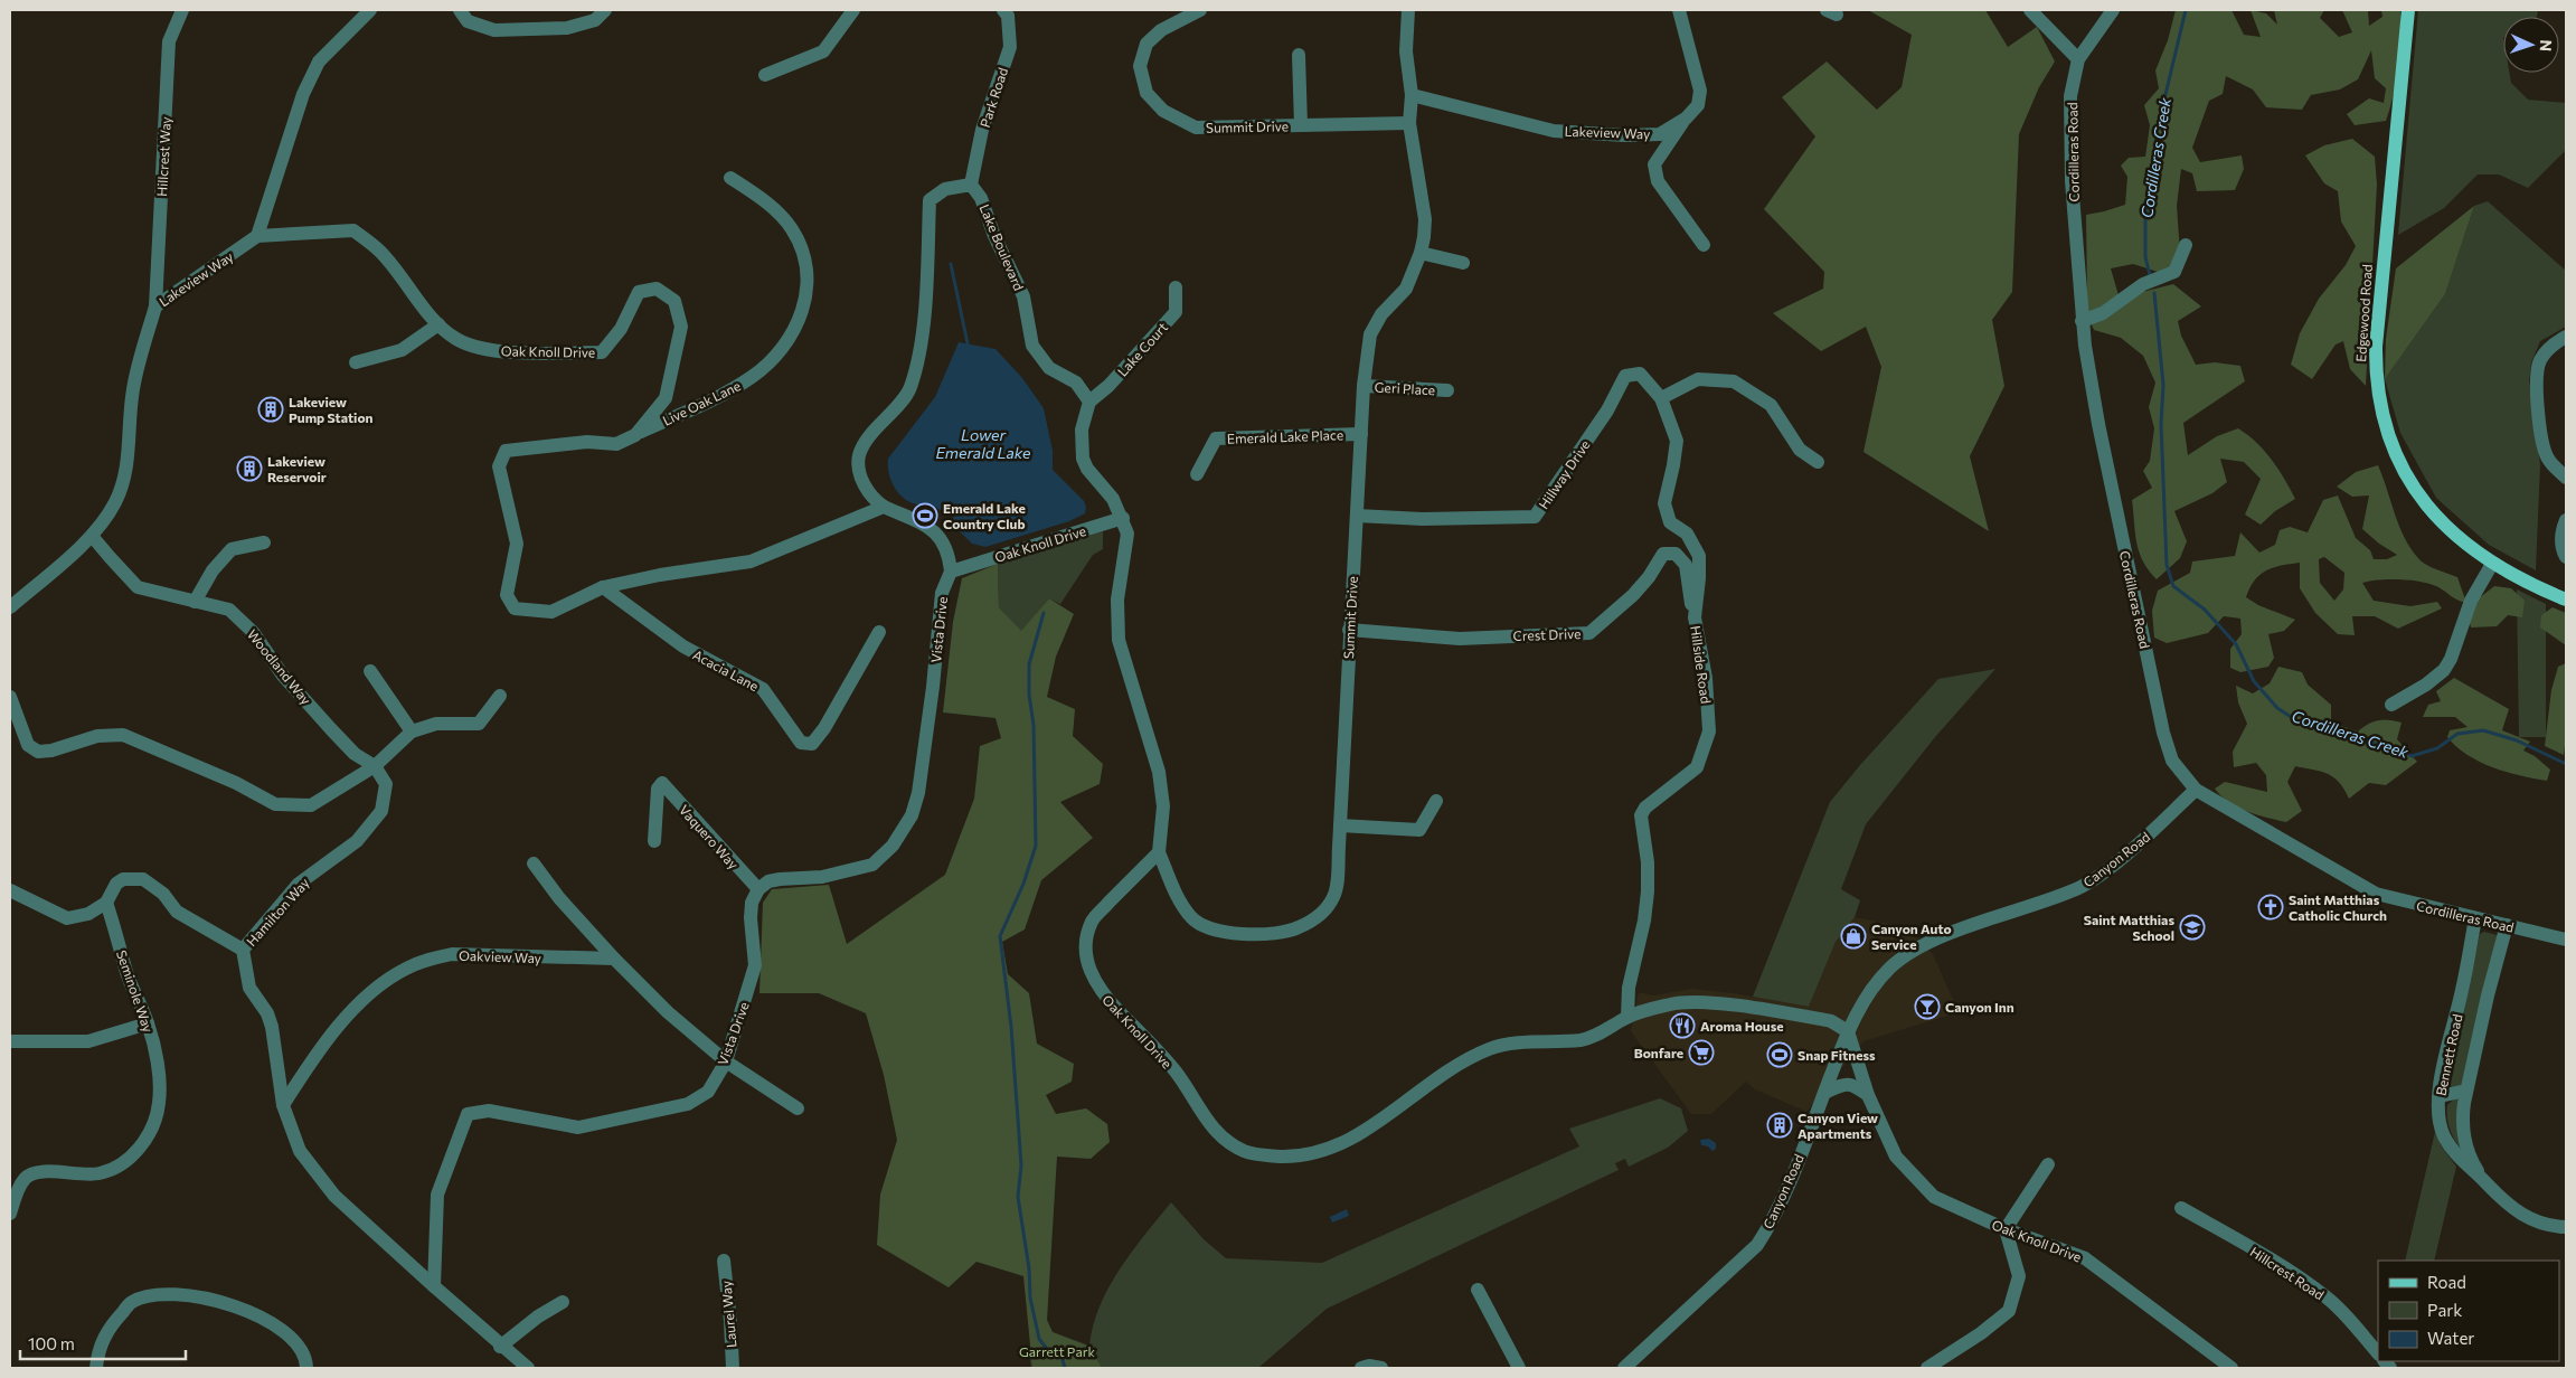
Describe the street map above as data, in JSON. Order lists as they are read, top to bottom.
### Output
{
  "streets": {
    "main road": ["Edgewood Road"],
    "street": [
      "Park Road",
      "Summit Drive",
      "Lakeview Way",
      "Cordilleras Road",
      "Hillcrest Way",
      "Lake Boulevard",
      "Lake Court",
      "Oak Knoll Drive",
      "Geri Place",
      "Live Oak Lane",
      "Emerald Lake Place",
      "Hillway Drive",
      "Vista Drive",
      "Crest Drive",
      "Hillside Road",
      "Woodland Way",
      "Acacia Lane",
      "Vaquero Way",
      "Canyon Road",
      "Hamilton Way",
      "Oakview Way",
      "Seminole Way",
      "Bennett Road",
      "Hillcrest Road",
      "Laurel Way"
    ]
  },
  "crossings": [
    ["Park Road", "Lake Boulevard"],
    ["Summit Drive", "Lakeview Way"],
    ["Summit Drive", "Oak Knoll Drive"],
    ["Summit Drive", "Geri Place"],
    ["Summit Drive", "Emerald Lake Place"],
    ["Summit Drive", "Hillway Drive"],
    ["Summit Drive", "Crest Drive"],
    ["Lakeview Way", "Hillcrest Way"],
    ["Lakeview Way", "Oak Knoll Drive"],
    ["Lakeview Way", "Woodland Way"],
    ["Cordilleras Road", "Canyon Road"],
    ["Cordilleras Road", "Bennett Road"],
    ["Lake Boulevard", "Lake Court"],
    ["Oak Knoll Drive", "Live Oak Lane"],
    ["Oak Knoll Drive", "Vista Drive"],
    ["Oak Knoll Drive", "Hillside Road"],
    ["Oak Knoll Drive", "Canyon Road"],
    ["Hillway Drive", "Hillside Road"],
    ["Vista Drive", "Vaquero Way"],
    ["Vista Drive", "Hamilton Way"],
    ["Crest Drive", "Hillside Road"],
    ["Woodland Way", "Hamilton Way"],
    ["Hamilton Way", "Oakview Way"]
  ],
  "water": ["Cordilleras Creek", "Lower Emerald Lake"],
  "parks": ["Garrett Park"],
  "places": {
    "building": ["Lakeview Pump Station", "Lakeview Reservoir", "Canyon View Apartments"],
    "sports": ["Emerald Lake Country Club", "Snap Fitness"],
    "church": ["Saint Matthias Catholic Church"],
    "school or university": ["Saint Matthias School"],
    "shop": ["Canyon Auto Service"],
    "bar": ["Canyon Inn"],
    "restaurant": ["Aroma House"],
    "supermarket": ["Bonfare"]
  },
  "legend": ["Road", "Park", "Water"],
  "scale_bar": "100 m",
  "north": "right"
}
